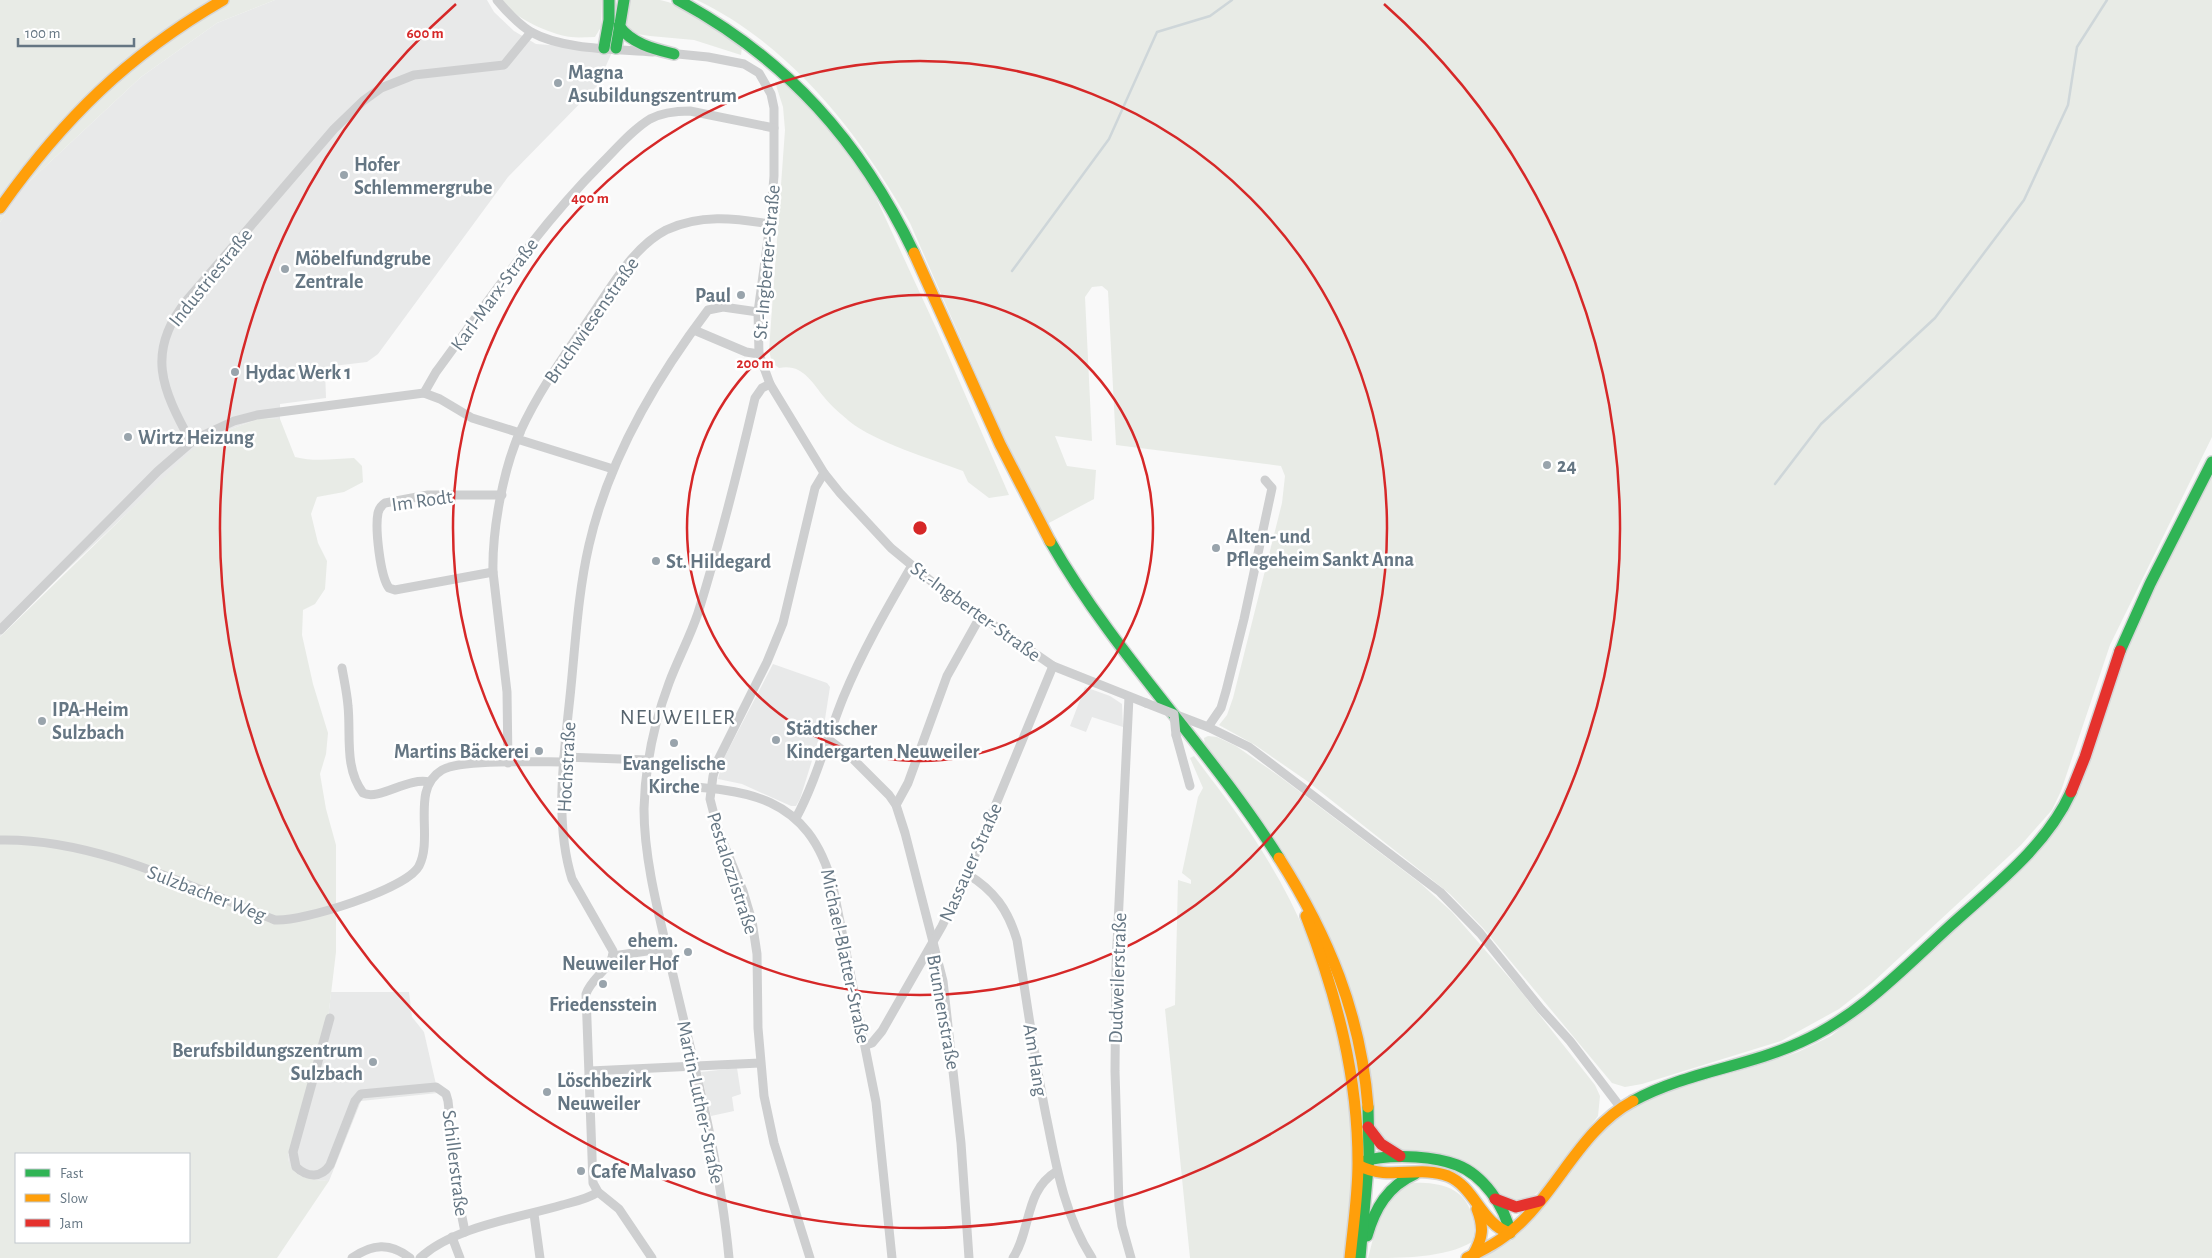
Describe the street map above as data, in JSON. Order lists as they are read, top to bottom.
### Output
{
  "streets": {
    "street": [
      "St.-Ingberter-Straße",
      "Industriestraße",
      "Karl-Marx-Straße",
      "Bruchwiesenstraße",
      "Im Rodt",
      "Hochstraße",
      "Nassauer Straße",
      "Pestalozzistraße",
      "Sulzbacher Weg",
      "Michael-Blatter-Straße",
      "Dudweilerstraße",
      "Brunnenstraße",
      "Am Hang",
      "Martin-Luther-Straße",
      "Schillerstraße"
    ]
  },
  "crossings": [
    ["St.-Ingberter-Straße", "Industriestraße"],
    ["St.-Ingberter-Straße", "Karl-Marx-Straße"],
    ["St.-Ingberter-Straße", "Bruchwiesenstraße"],
    ["St.-Ingberter-Straße", "Hochstraße"],
    ["St.-Ingberter-Straße", "Nassauer Straße"],
    ["St.-Ingberter-Straße", "Pestalozzistraße"],
    ["St.-Ingberter-Straße", "Dudweilerstraße"],
    ["St.-Ingberter-Straße", "Martin-Luther-Straße"],
    ["Bruchwiesenstraße", "Im Rodt"],
    ["Nassauer Straße", "Michael-Blatter-Straße"],
    ["Nassauer Straße", "Brunnenstraße"],
    ["Nassauer Straße", "Am Hang"],
    ["Pestalozzistraße", "Michael-Blatter-Straße"],
    ["Michael-Blatter-Straße", "Martin-Luther-Straße"]
  ],
  "districts": ["NEUWEILER"],
  "places": [
    "Magna Asubildungszentrum",
    "Hofer Schlemmergrube",
    "Möbelfundgrube Zentrale",
    "Paul",
    "Hydac Werk 1",
    "Wirtz Heizung",
    "24",
    "Alten- und Pflegeheim Sankt Anna",
    "St. Hildegard",
    "IPA-Heim Sulzbach",
    "Städtischer Kindergarten Neuweiler",
    "Evangelische Kirche",
    "Martins Bäckerei",
    "ehem. Neuweiler Hof",
    "Friedensstein",
    "Berufsbildungszentrum Sulzbach",
    "Löschbezirk Neuweiler",
    "Cafe Malvaso"
  ],
  "legend": ["Fast", "Slow", "Jam"],
  "scale_bar": "100 m",
  "rings": ["600 m", "400 m", "200 m"]
}
